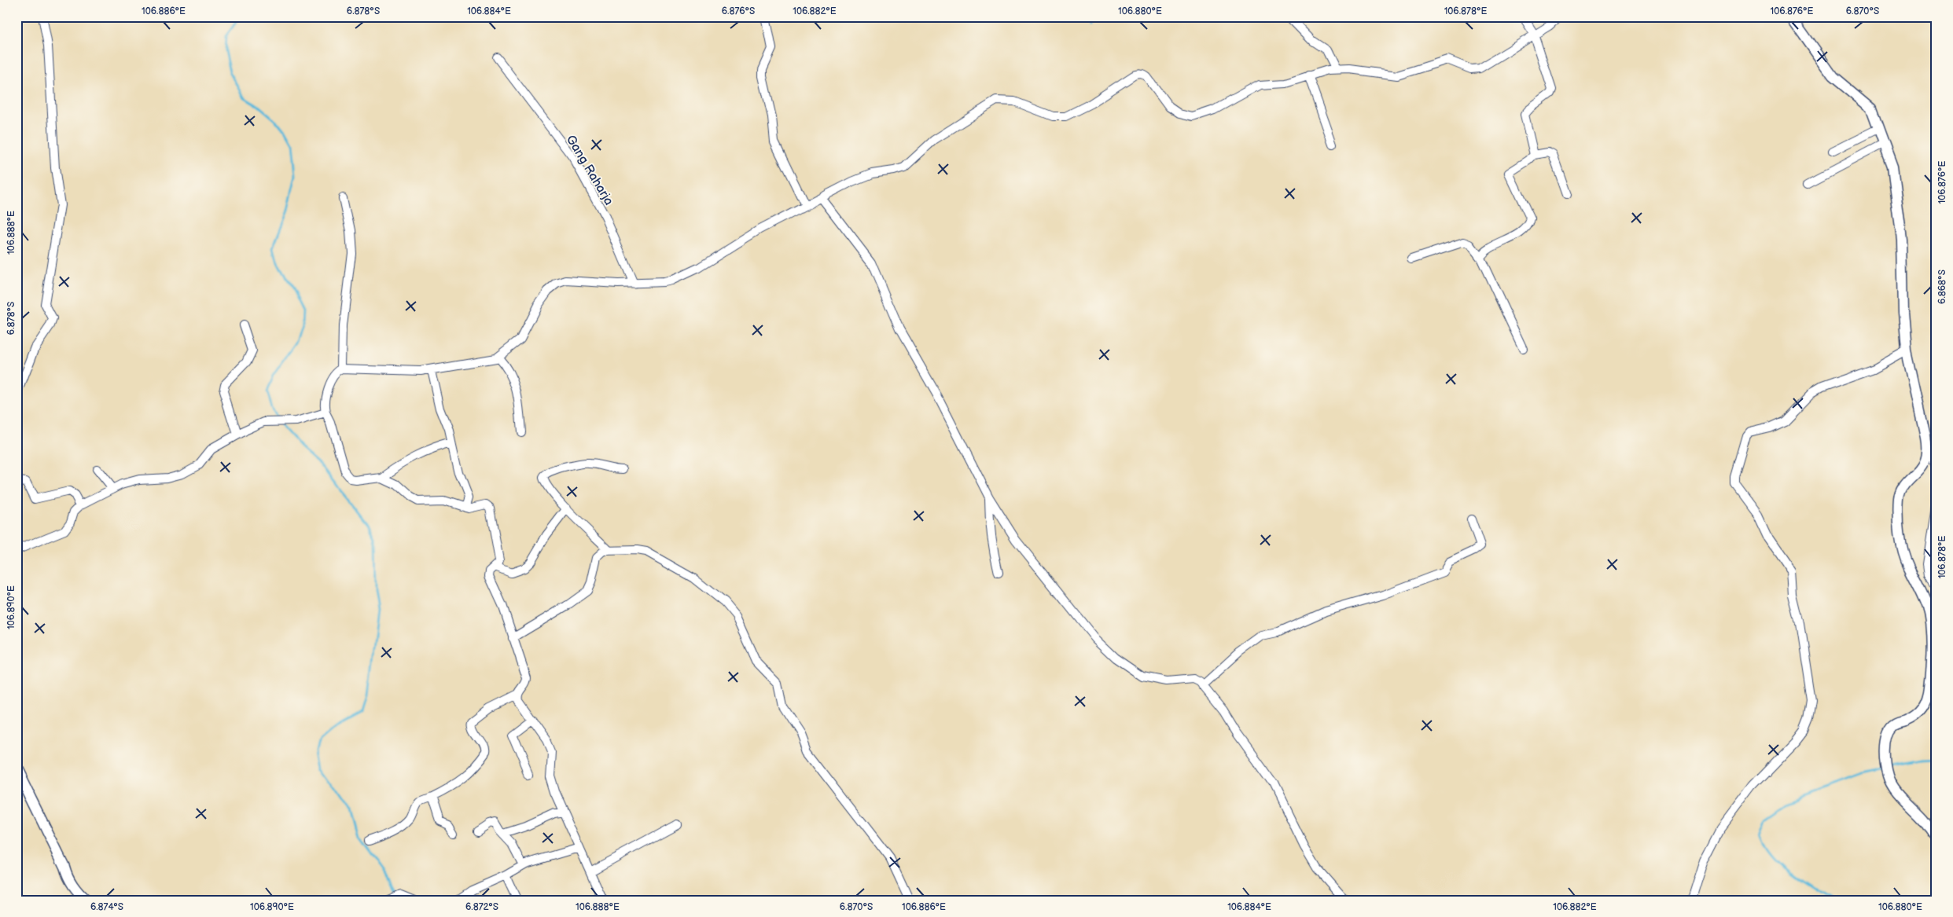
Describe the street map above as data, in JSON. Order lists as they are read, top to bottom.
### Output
{
  "streets": {
    "street": ["Gang Raharja"]
  },
  "coordinates": [
    "106.886°E",
    "6.878°S",
    "106.884°E",
    "6.876°S",
    "106.882°E",
    "106.880°E",
    "106.878°E",
    "106.876°E",
    "6.870°S",
    "106.888°E",
    "6.868°S",
    "106.890°E",
    "6.874°S",
    "6.872°S"
  ]
}
